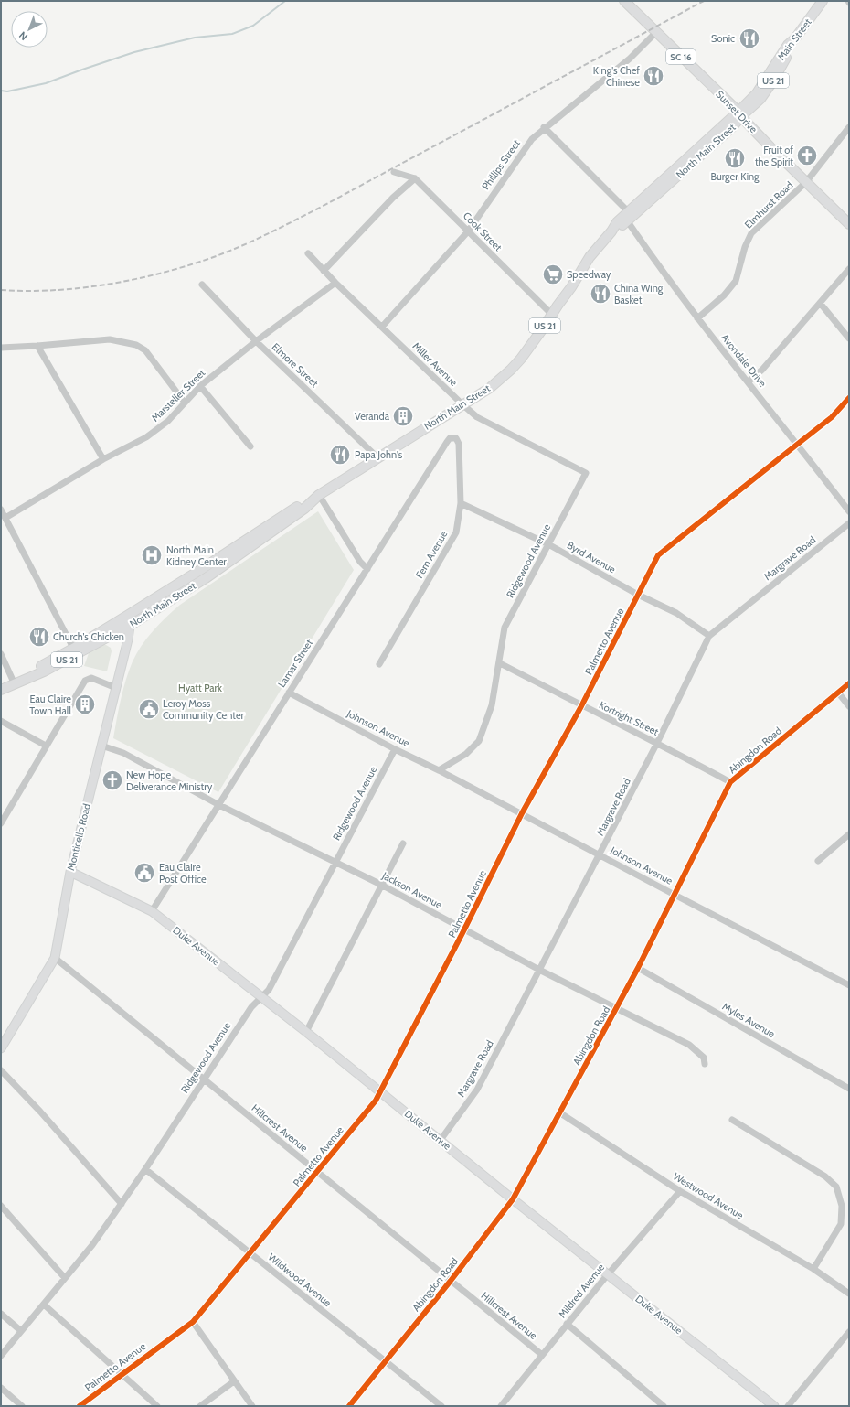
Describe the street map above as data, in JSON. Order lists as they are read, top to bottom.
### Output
{
  "streets": {
    "main road": [
      "Main Street",
      "SC 16",
      "US 21",
      "Sunset Drive",
      "North Main Street"
    ],
    "street": [
      "Phillips Street",
      "Elmhurst Road",
      "Cook Street",
      "Avondale Drive",
      "Miller Avenue",
      "Elmore Street",
      "Marsteller Street",
      "Fern Avenue",
      "Byrd Avenue",
      "Margrave Road",
      "Ridgewood Avenue",
      "Palmetto Avenue",
      "Lamar Street",
      "Kortright Street",
      "Johnson Avenue",
      "Abingdon Road",
      "Monticello Road",
      "Jackson Avenue",
      "Duke Avenue",
      "Myles Avenue",
      "Hillcrest Avenue",
      "Westwood Avenue",
      "Wildwood Avenue",
      "Mildred Avenue"
    ]
  },
  "crossings": [
    ["Main Street", "Sunset Drive"],
    ["Main Street", "North Main Street"],
    ["Sunset Drive", "North Main Street"],
    ["Sunset Drive", "Phillips Street"],
    ["Sunset Drive", "Elmhurst Road"],
    ["North Main Street", "Cook Street"],
    ["North Main Street", "Avondale Drive"],
    ["North Main Street", "Miller Avenue"],
    ["North Main Street", "Elmore Street"],
    ["North Main Street", "Monticello Road"],
    ["Phillips Street", "Cook Street"],
    ["Phillips Street", "Avondale Drive"],
    ["Phillips Street", "Miller Avenue"],
    ["Elmhurst Road", "Avondale Drive"],
    ["Avondale Drive", "Palmetto Avenue"],
    ["Miller Avenue", "Marsteller Street"],
    ["Miller Avenue", "Ridgewood Avenue"],
    ["Elmore Street", "Marsteller Street"],
    ["Fern Avenue", "Byrd Avenue"],
    ["Fern Avenue", "Lamar Street"],
    ["Byrd Avenue", "Margrave Road"],
    ["Byrd Avenue", "Ridgewood Avenue"],
    ["Byrd Avenue", "Palmetto Avenue"],
    ["Margrave Road", "Kortright Street"],
    ["Margrave Road", "Johnson Avenue"],
    ["Margrave Road", "Jackson Avenue"],
    ["Margrave Road", "Duke Avenue"],
    ["Ridgewood Avenue", "Kortright Street"],
    ["Ridgewood Avenue", "Johnson Avenue"],
    ["Ridgewood Avenue", "Jackson Avenue"],
    ["Ridgewood Avenue", "Duke Avenue"],
    ["Ridgewood Avenue", "Hillcrest Avenue"],
    ["Ridgewood Avenue", "Wildwood Avenue"],
    ["Palmetto Avenue", "Kortright Street"],
    ["Palmetto Avenue", "Johnson Avenue"],
    ["Palmetto Avenue", "Jackson Avenue"],
    ["Palmetto Avenue", "Duke Avenue"],
    ["Palmetto Avenue", "Hillcrest Avenue"],
    ["Palmetto Avenue", "Wildwood Avenue"],
    ["Lamar Street", "Johnson Avenue"],
    ["Lamar Street", "Jackson Avenue"],
    ["Lamar Street", "Duke Avenue"],
    ["Kortright Street", "Abingdon Road"],
    ["Johnson Avenue", "Abingdon Road"],
    ["Abingdon Road", "Jackson Avenue"],
    ["Abingdon Road", "Duke Avenue"],
    ["Abingdon Road", "Myles Avenue"],
    ["Abingdon Road", "Hillcrest Avenue"],
    ["Abingdon Road", "Westwood Avenue"],
    ["Abingdon Road", "Wildwood Avenue"],
    ["Monticello Road", "Jackson Avenue"],
    ["Monticello Road", "Duke Avenue"],
    ["Monticello Road", "Hillcrest Avenue"],
    ["Duke Avenue", "Mildred Avenue"],
    ["Hillcrest Avenue", "Mildred Avenue"],
    ["Westwood Avenue", "Mildred Avenue"]
  ],
  "parks": ["Hyatt Park"],
  "places": {
    "restaurant": [
      "Sonic",
      "King's Chef Chinese",
      "Burger King",
      "China Wing Basket",
      "Papa John's",
      "Church's Chicken"
    ],
    "church": ["Fruit of the Spirit", "New Hope Deliverance Ministry"],
    "supermarket": ["Speedway"],
    "building": ["Veranda", "Eau Claire Town Hall"],
    "hospital": ["North Main Kidney Center"],
    "public building": ["Leroy Moss Community Center", "Eau Claire Post Office"]
  },
  "north": "bottom left"
}
